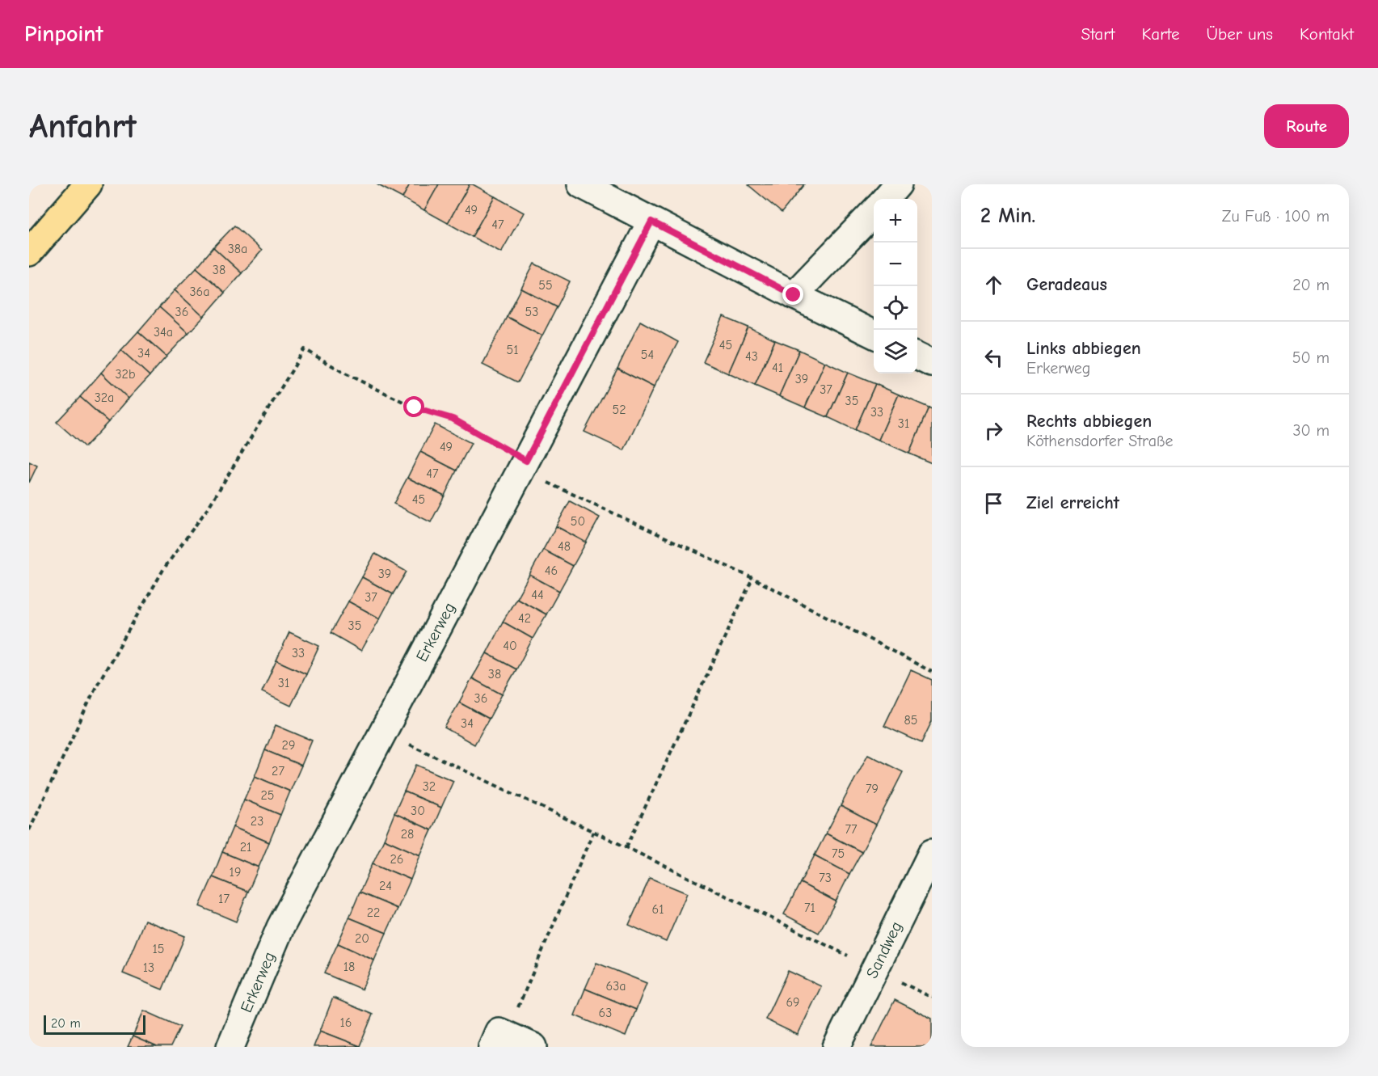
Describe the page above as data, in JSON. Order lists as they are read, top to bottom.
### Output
{
  "streets": {
    "street": ["Erkerweg", "Sandweg"]
  },
  "house_numbers": [
    "49",
    "47",
    "38a",
    "38",
    "55",
    "36a",
    "36",
    "53",
    "34a",
    "45",
    "51",
    "34",
    "54",
    "43",
    "41",
    "32b",
    "39",
    "37",
    "32a",
    "35",
    "52",
    "33",
    "31",
    "49",
    "47",
    "45",
    "50",
    "48",
    "46",
    "39",
    "44",
    "37",
    "42",
    "35",
    "40",
    "33",
    "38",
    "31",
    "36",
    "85",
    "34",
    "29",
    "27",
    "32",
    "79",
    "25",
    "30",
    "23",
    "77",
    "28",
    "21",
    "75",
    "26",
    "19",
    "73",
    "24",
    "17",
    "71",
    "61",
    "22",
    "20",
    "15",
    "18",
    "13",
    "63a",
    "69",
    "63",
    "16"
  ],
  "scale_bar": "20 m",
  "page": {
    "header": "Pinpoint",
    "nav": [
      "Start",
      "Karte",
      "Über uns",
      "Kontakt"
    ],
    "buttons": "Route",
    "title": "Anfahrt",
    "heading": ["2 Min.", "Zu Fuß · 100 m"],
    "map_buttons": ["+", "−"],
    "list": [
      ["Geradeaus", "20 m"],
      ["Links abbiegen", "Erkerweg", "50 m"],
      ["Rechts abbiegen", "Köthensdorfer Straße", "30 m"],
      "Ziel erreicht"
    ],
    "scale": "20 m"
  }
}
